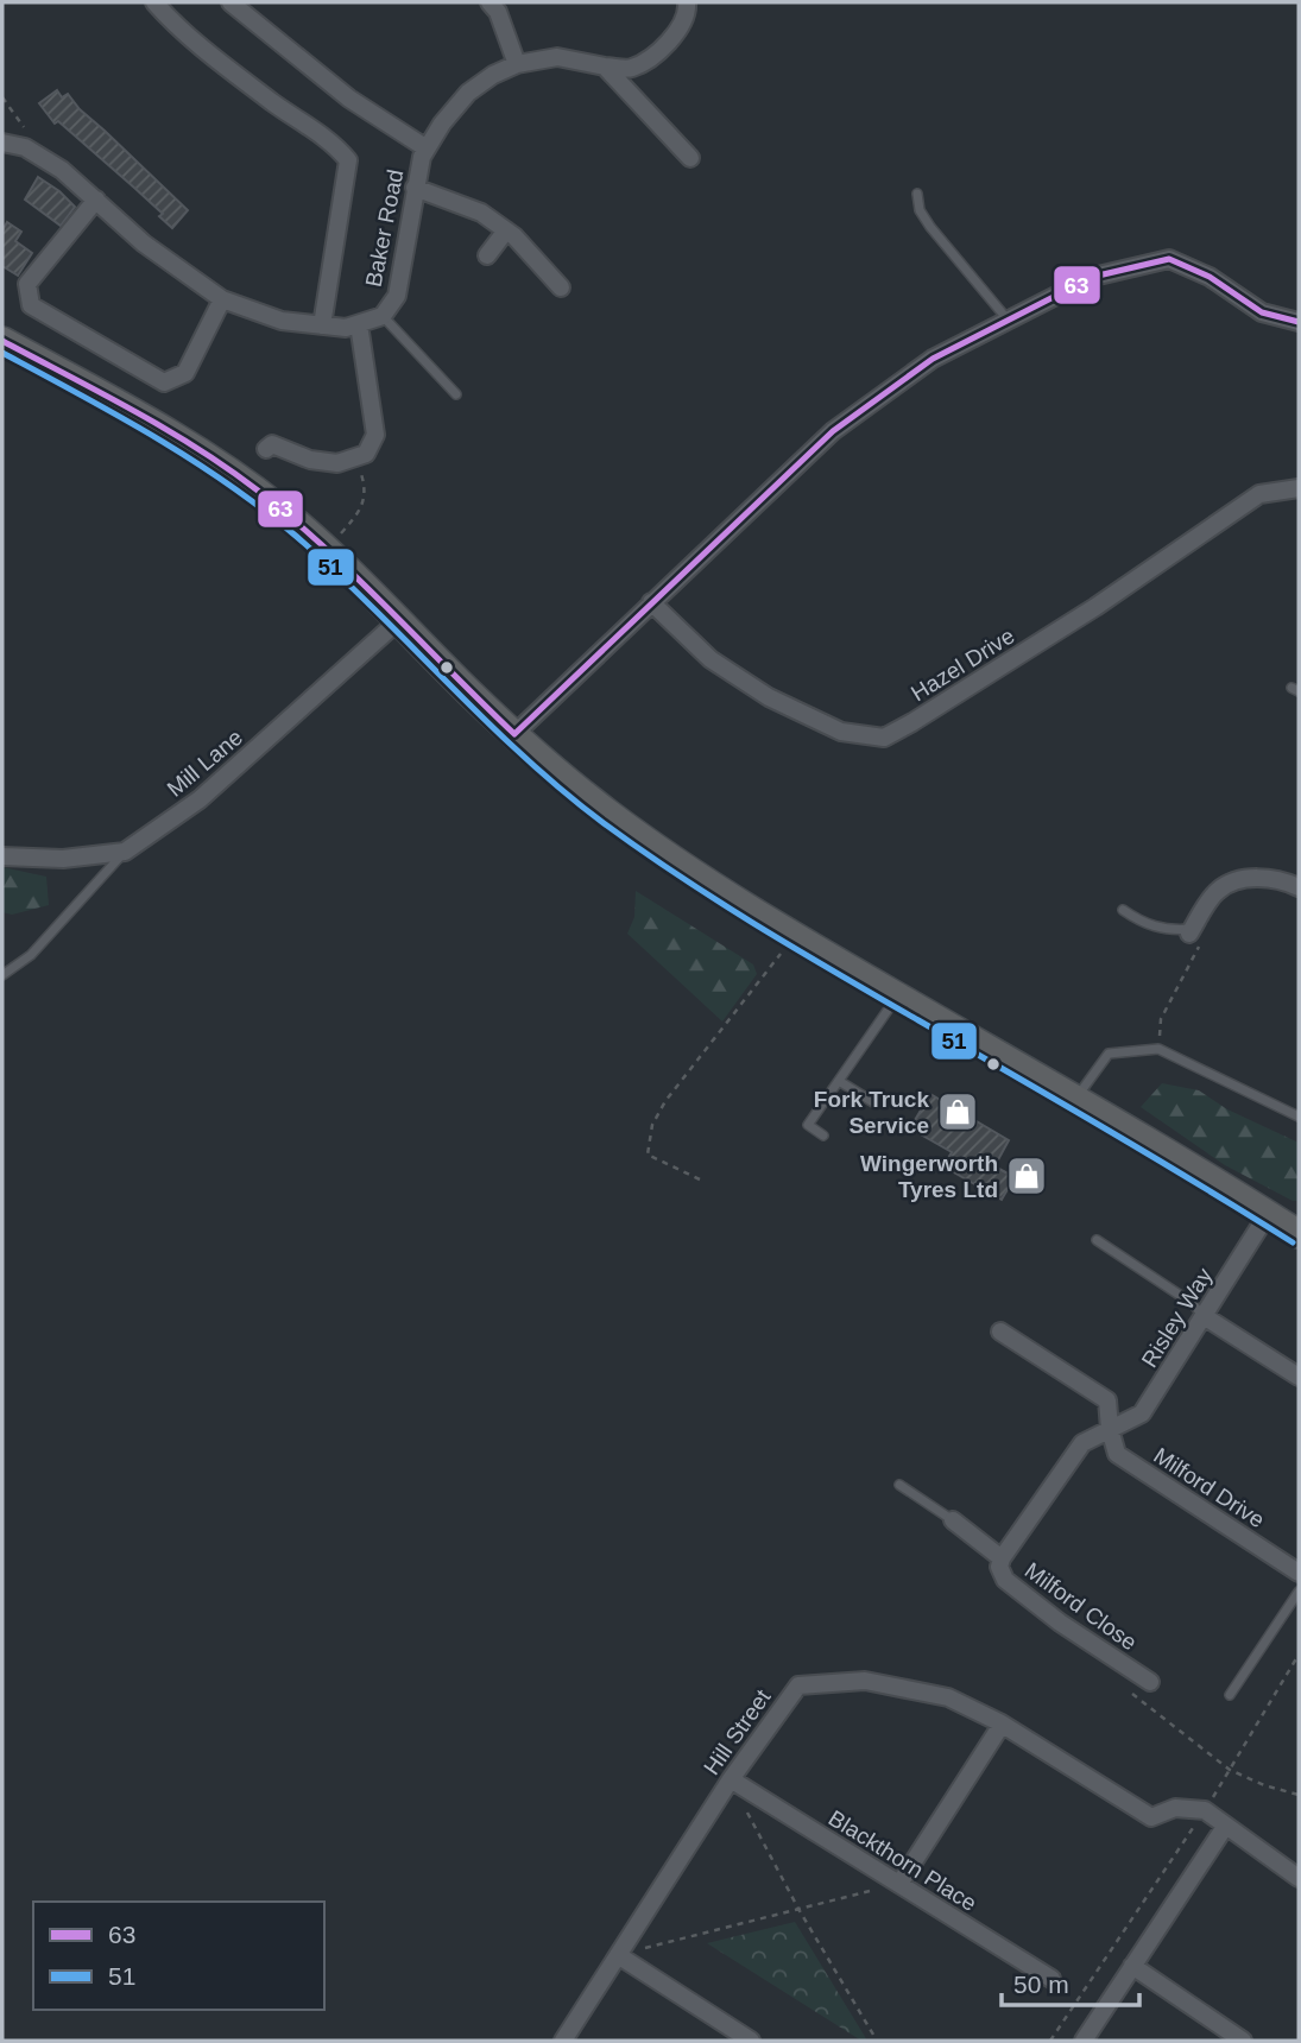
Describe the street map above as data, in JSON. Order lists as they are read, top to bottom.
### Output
{
  "streets": {
    "street": [
      "Baker Road",
      "Hazel Drive",
      "Mill Lane",
      "Risley Way",
      "Milford Drive",
      "Milford Close",
      "Hill Street",
      "Blackthorn Place"
    ]
  },
  "crossings": [
    ["Risley Way", "Milford Drive"],
    ["Risley Way", "Milford Close"],
    ["Milford Drive", "Milford Close"],
    ["Hill Street", "Blackthorn Place"]
  ],
  "places": {
    "shop": ["Fork Truck Service", "Wingerworth Tyres Ltd"]
  },
  "lines": ["transit line 63", "transit line 51"],
  "legend": ["63", "51"],
  "scale_bar": "50 m"
}
